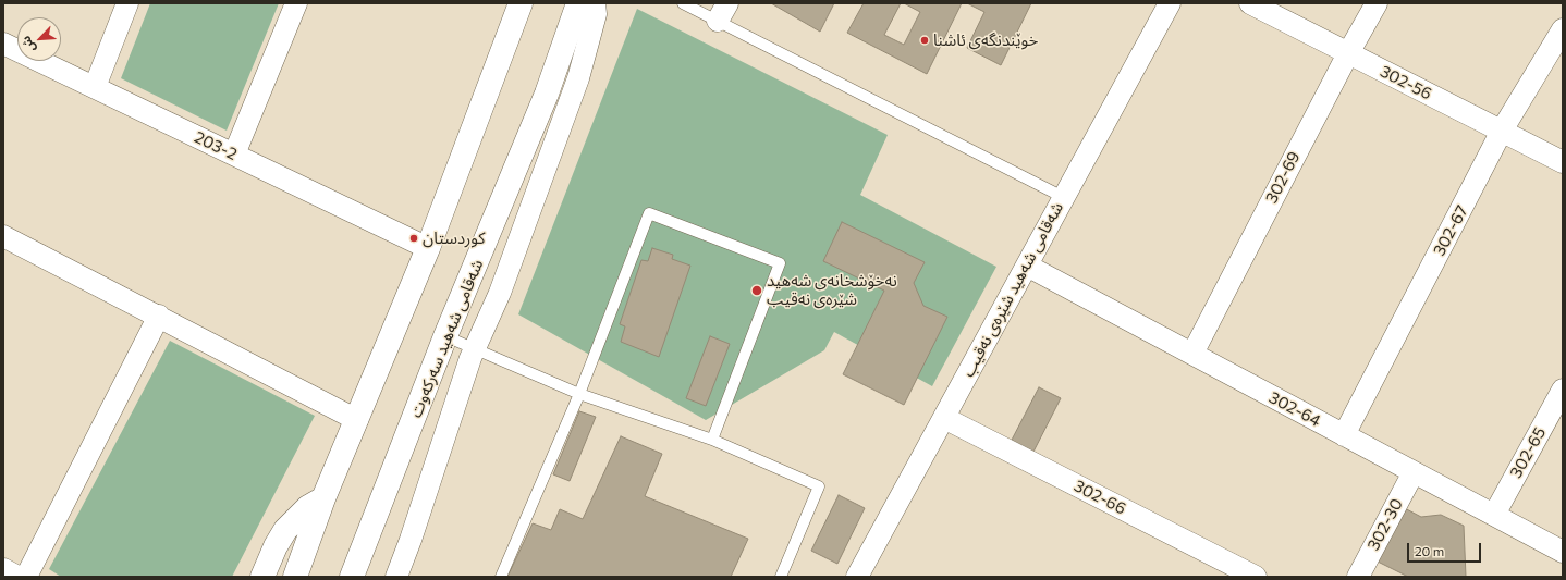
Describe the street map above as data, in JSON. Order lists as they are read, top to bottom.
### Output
{
  "streets": {
    "main road": ["شەقامی شەهید سەرکەوت"],
    "street": [
      "302-56",
      "203-2",
      "302-69",
      "302-67",
      "شەقامی شەهید شێرەی نەقیب",
      "302-64",
      "302-65",
      "302-66",
      "302-30"
    ]
  },
  "crossings": [
    ["302-56", "302-69"],
    ["302-56", "302-67"],
    ["302-69", "302-64"],
    ["302-67", "302-64"],
    ["شەقامی شەهید شێرەی نەقیب", "302-64"],
    ["شەقامی شەهید شێرەی نەقیب", "302-66"],
    ["302-64", "302-65"],
    ["302-64", "302-30"]
  ],
  "places": ["خوێندنگەی ئاشنا", "كوردستان", "نەخۆشخانەی شەهید شێرەی نەقیب"],
  "scale_bar": "20 m",
  "north": "bottom left"
}
